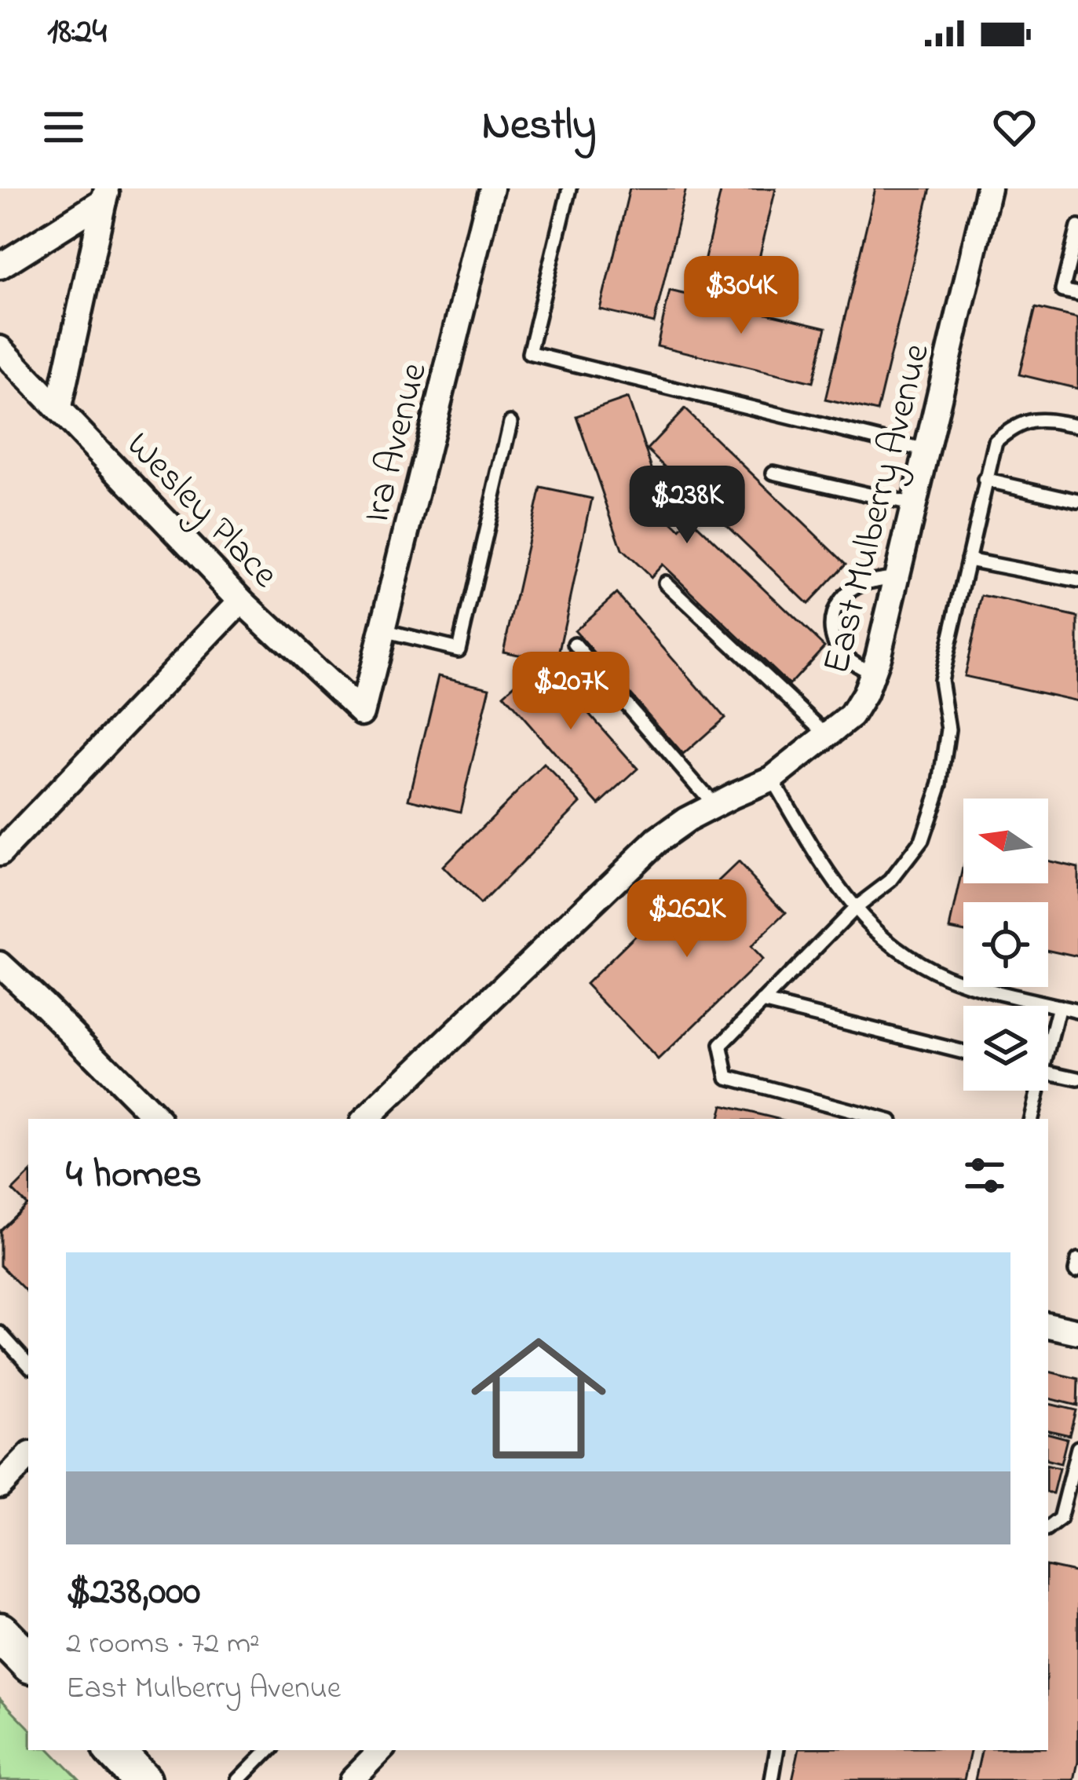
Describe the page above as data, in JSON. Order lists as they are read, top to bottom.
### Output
{
  "streets": {
    "street": ["Ira Avenue", "Wesley Place", "East Mulberry Avenue"]
  },
  "crossings": [
    ["Ira Avenue", "Wesley Place"]
  ],
  "north": "left",
  "page": {
    "status": "18:24",
    "header": "Nestly",
    "price": [
      "$304K",
      "$238K",
      "$207K",
      "$262K"
    ],
    "heading": "4 homes",
    "list": [
      {
        "name": "$238,000",
        "note": "2 rooms · 72 m² · East Mulberry Avenue"
      }
    ]
  }
}
